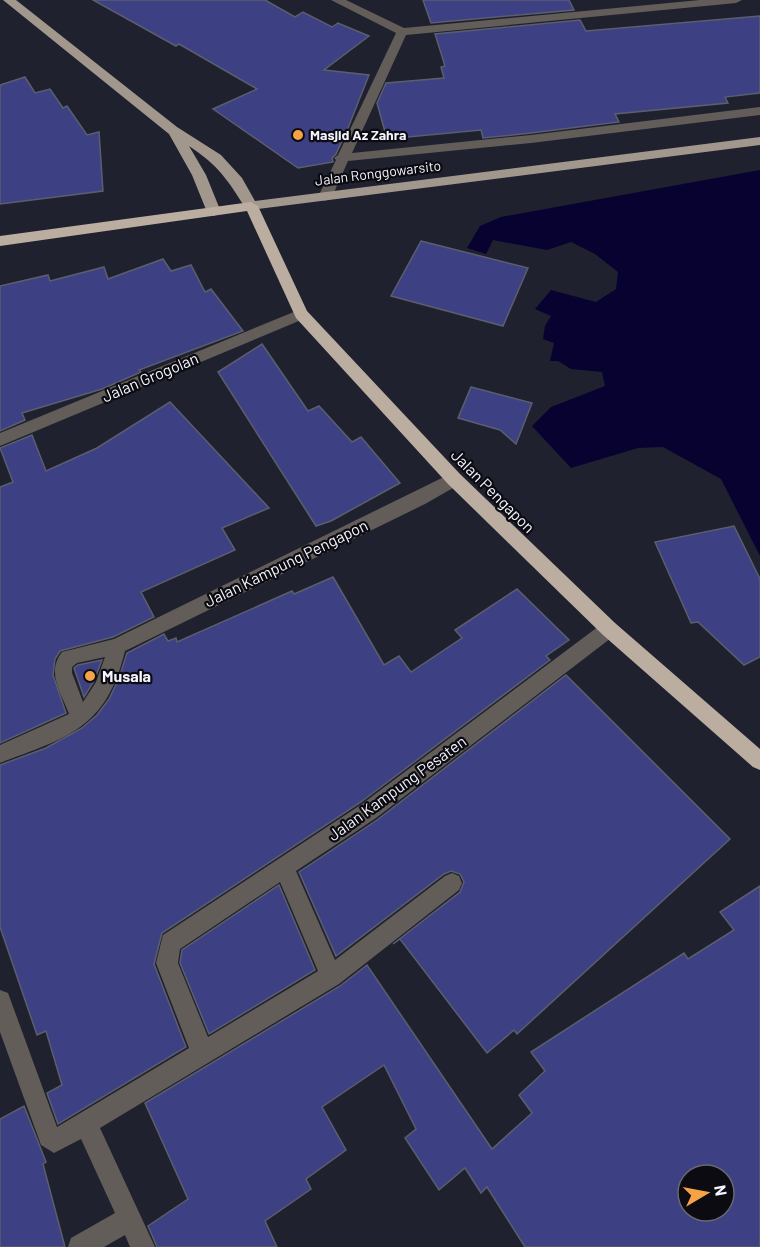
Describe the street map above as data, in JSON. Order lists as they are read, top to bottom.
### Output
{
  "streets": {
    "highway": ["Jalan Ronggowarsito", "Jalan Pengapon"],
    "street": ["Jalan Grogolan", "Jalan Kampung Pengapon", "Jalan Kampung Pesaten"]
  },
  "crossings": [
    ["Jalan Ronggowarsito", "Jalan Pengapon"],
    ["Jalan Grogolan", "Jalan Pengapon"],
    ["Jalan Pengapon", "Jalan Kampung Pengapon"],
    ["Jalan Pengapon", "Jalan Kampung Pesaten"]
  ],
  "places": ["Masjid Az Zahra", "Musala"],
  "north": "right"
}
